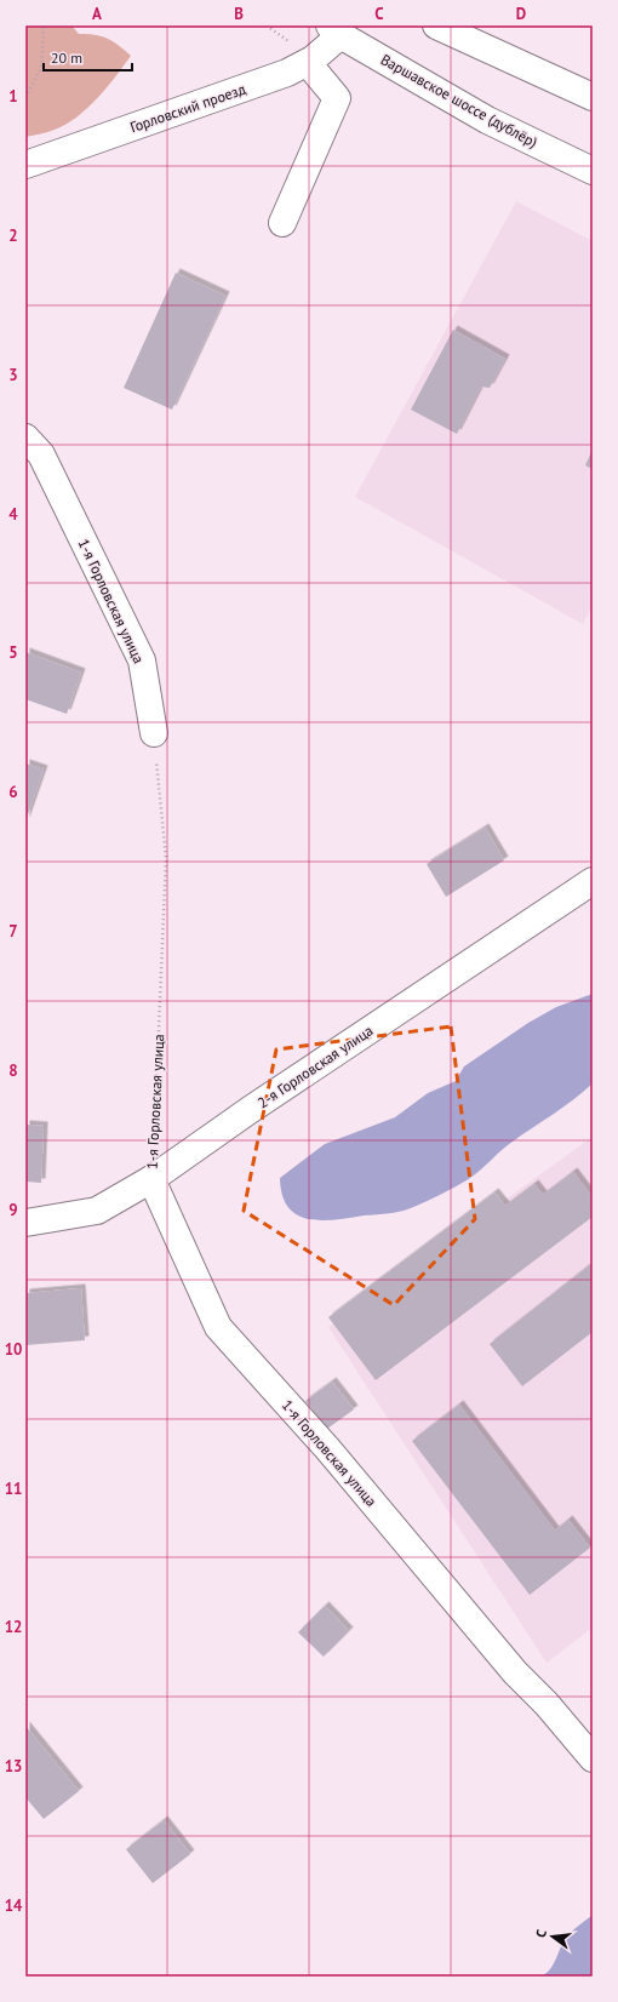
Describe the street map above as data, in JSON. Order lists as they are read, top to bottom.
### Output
{
  "streets": {
    "street": [
      "Варшавское шоссе (дублёр)",
      "Горловский проезд",
      "1-я Горловская улица",
      "2-я Горловская улица"
    ]
  },
  "crossings": [
    ["Варшавское шоссе (дублёр)", "Горловский проезд"],
    ["1-я Горловская улица", "2-я Горловская улица"]
  ],
  "scale_bar": "20 m",
  "north": "left",
  "grid": {
    "columns": [
      "A",
      "B",
      "C",
      "D"
    ],
    "rows": [
      "1",
      "2",
      "3",
      "4",
      "5",
      "6",
      "7",
      "8",
      "9",
      "10",
      "11",
      "12",
      "13",
      "14"
    ]
  }
}
